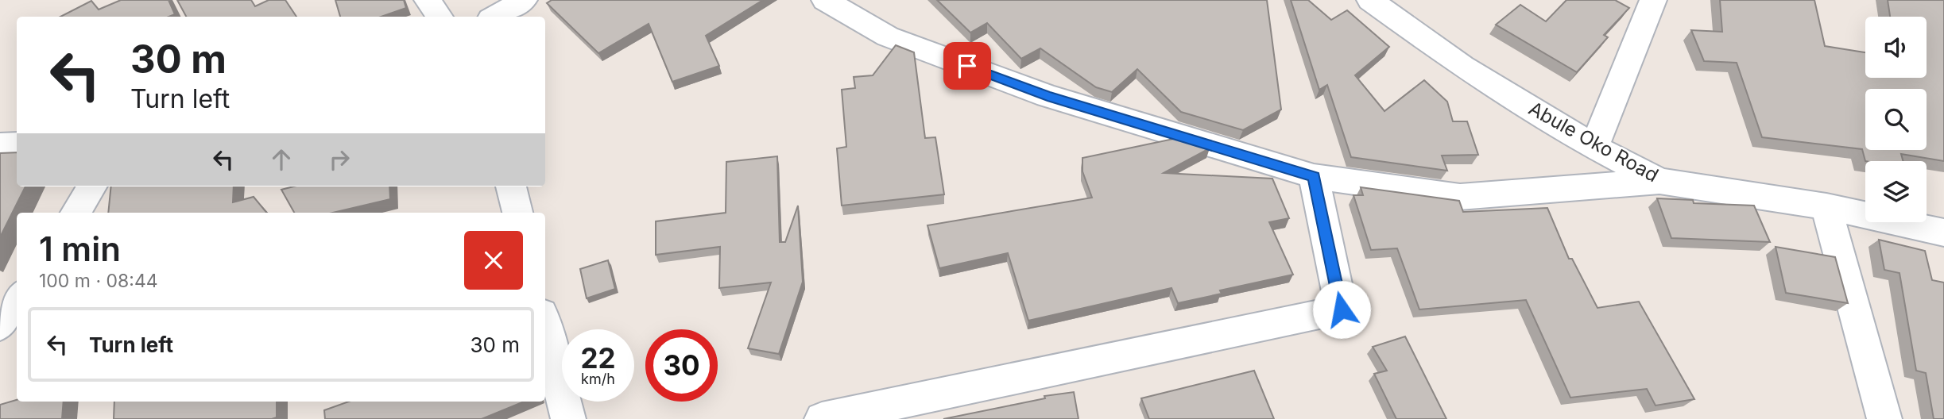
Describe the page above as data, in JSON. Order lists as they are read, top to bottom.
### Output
{
  "streets": {
    "street": ["Abule Oko Road"]
  },
  "page": {
    "turn": ["30 m", "Turn left"],
    "heading": ["1 min", "100 m · 08:44"],
    "list": [
      {
        "name": "Turn left",
        "value": "30 m"
      }
    ],
    "speed": "22 km/h",
    "limit": "30"
  }
}
